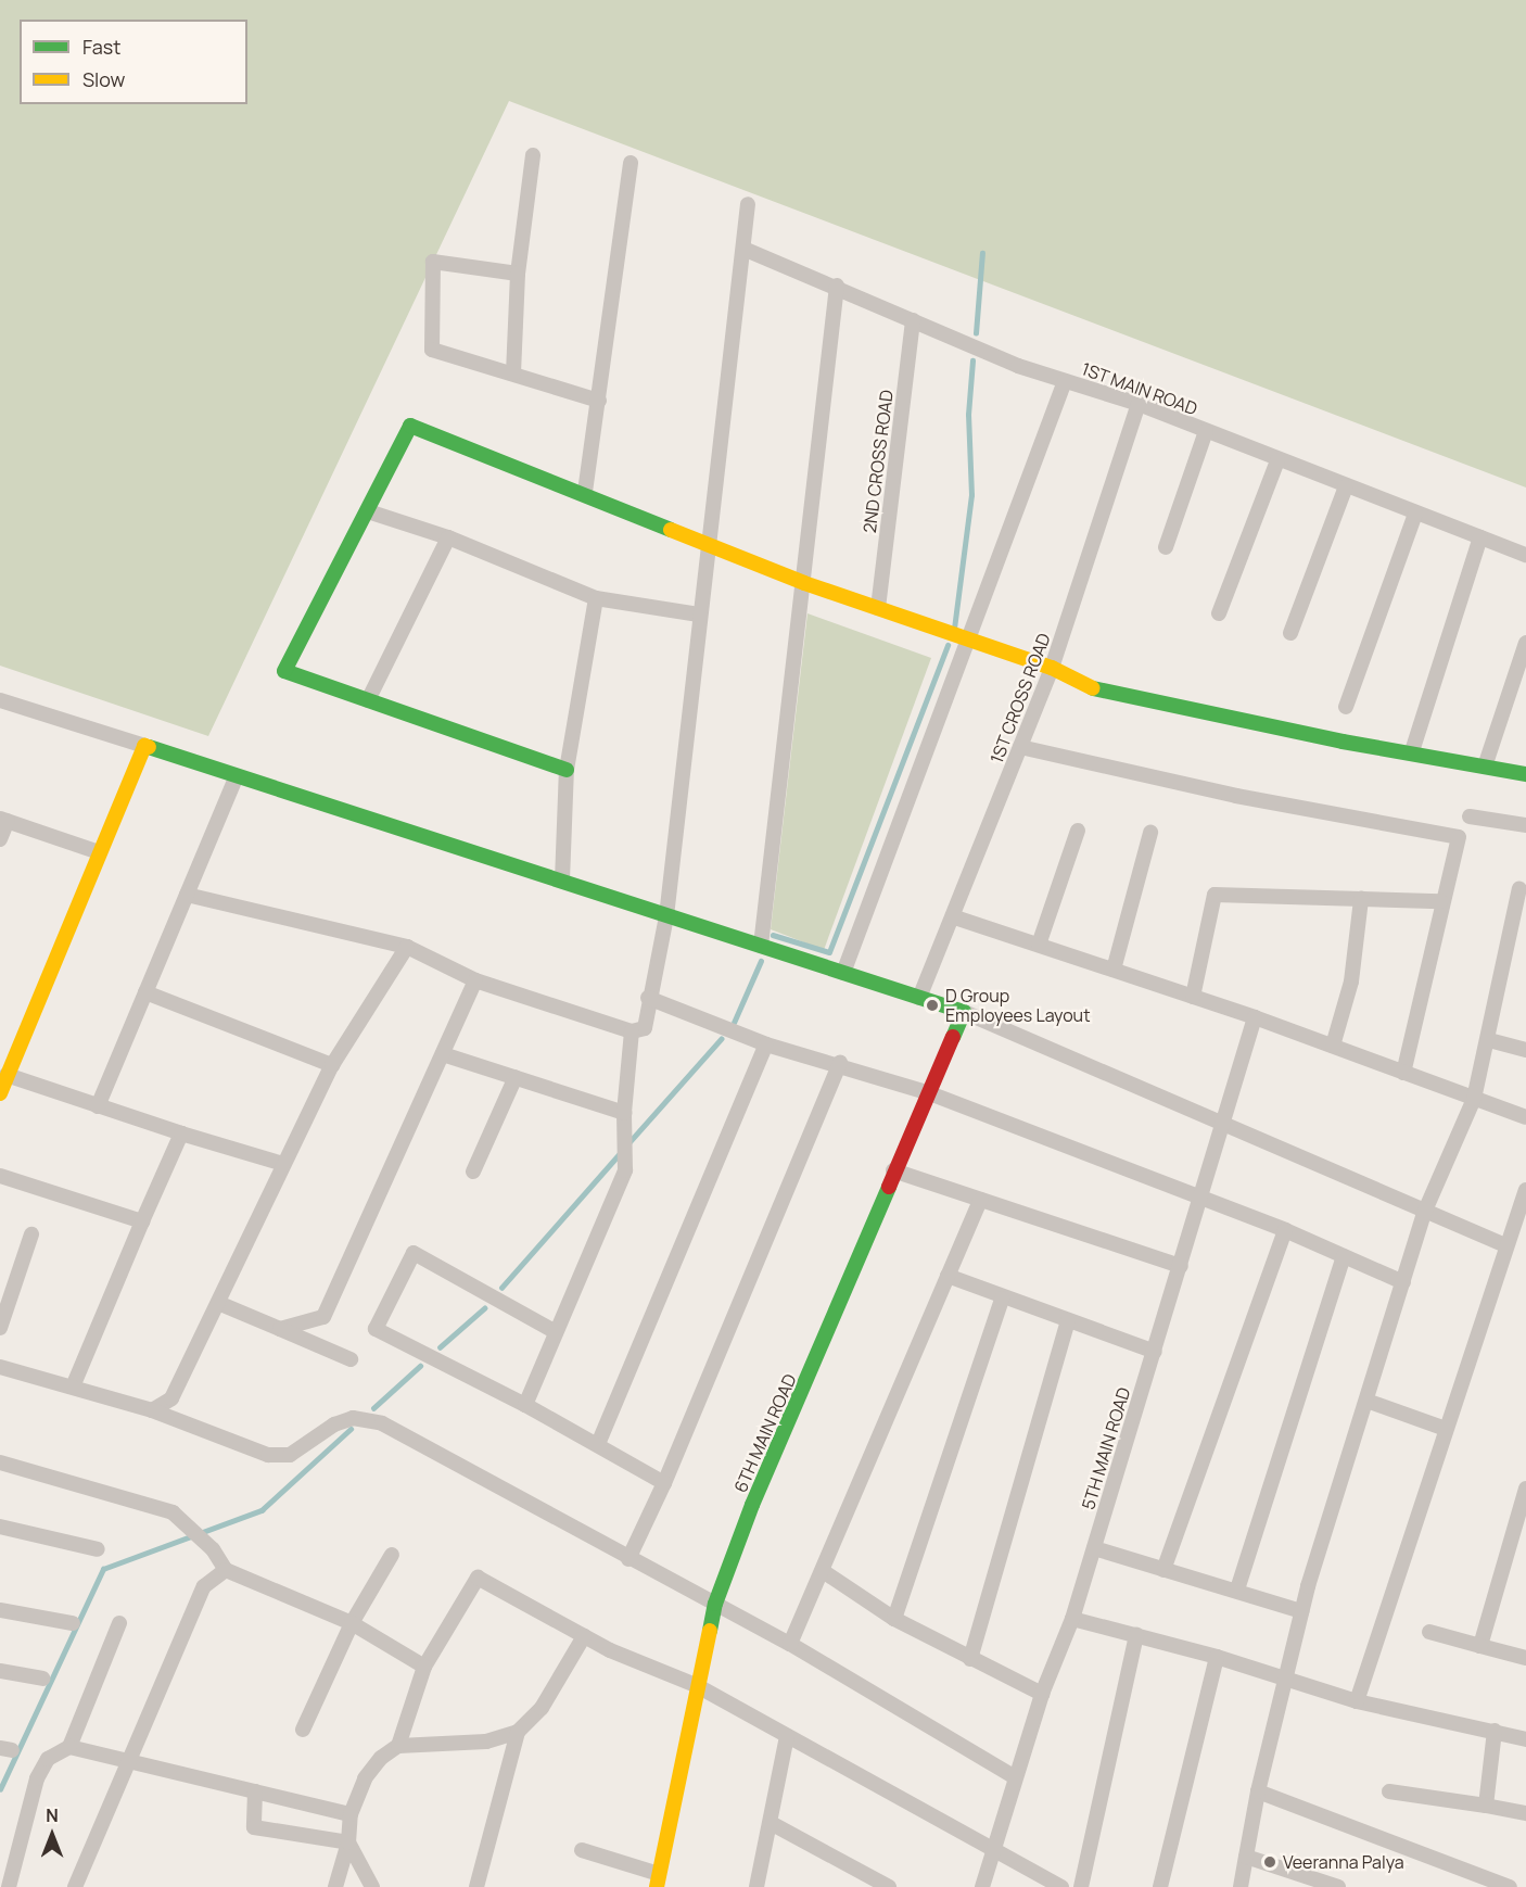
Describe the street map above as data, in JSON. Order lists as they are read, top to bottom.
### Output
{
  "streets": {
    "street": [
      "1ST MAIN ROAD",
      "2ND CROSS ROAD",
      "1ST CROSS ROAD",
      "6TH MAIN ROAD",
      "5TH MAIN ROAD"
    ]
  },
  "crossings": [
    ["1ST MAIN ROAD", "2ND CROSS ROAD"],
    ["1ST MAIN ROAD", "1ST CROSS ROAD"]
  ],
  "places": ["D Group Employees Layout", "Veeranna Palya"],
  "legend": ["Fast", "Slow"],
  "north": "top"
}
